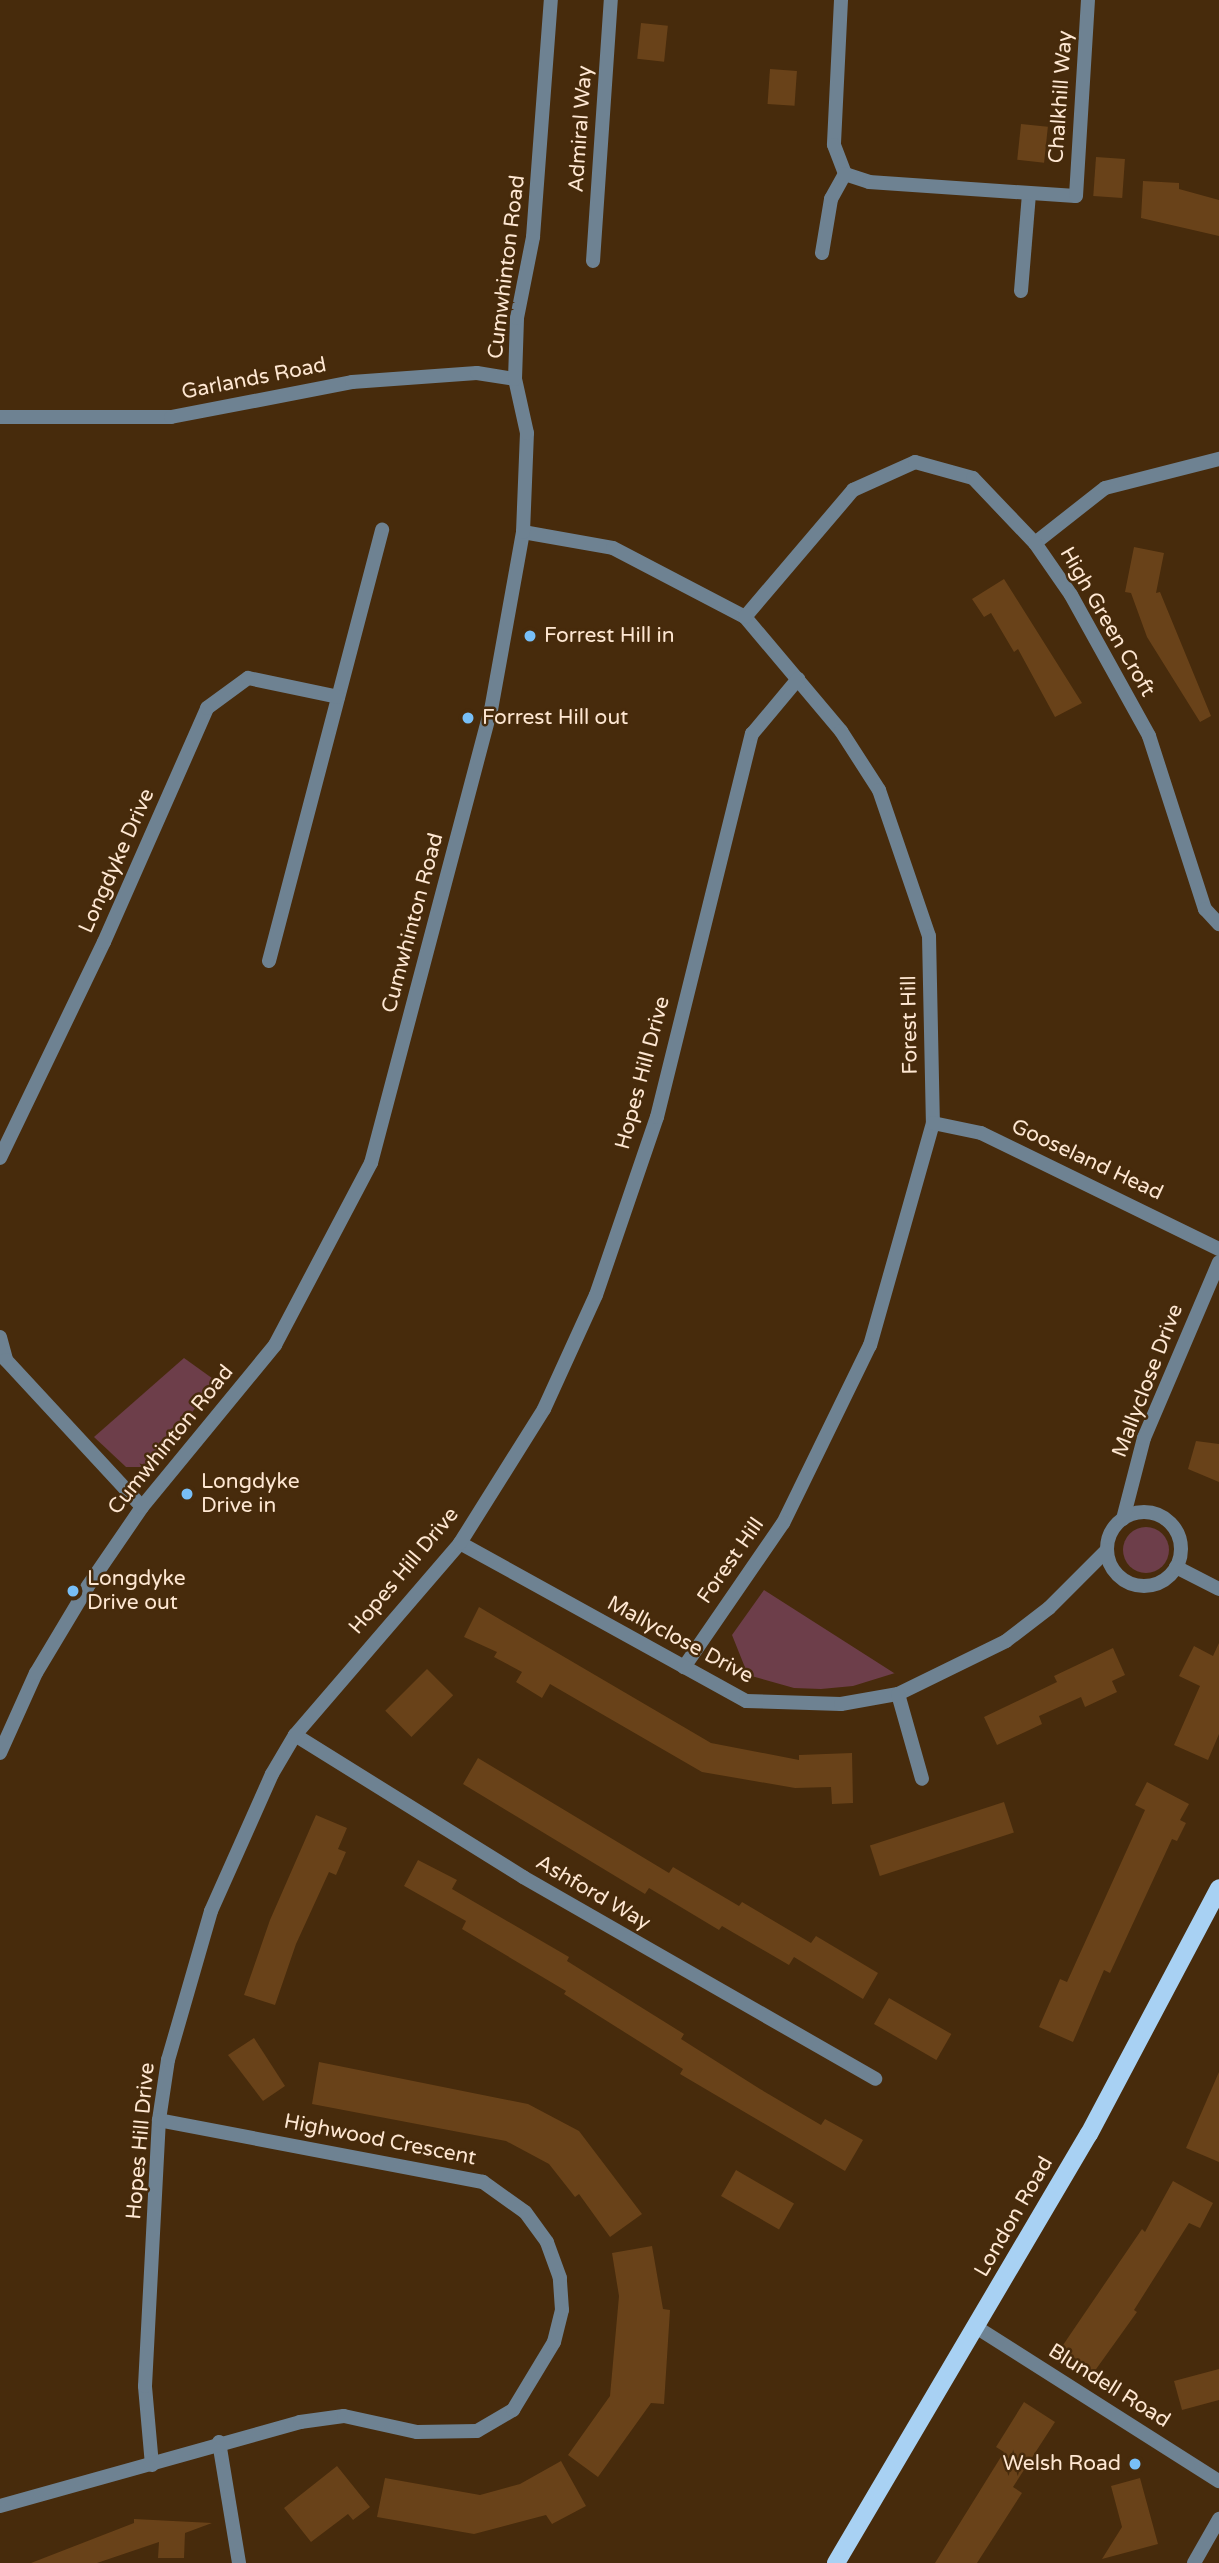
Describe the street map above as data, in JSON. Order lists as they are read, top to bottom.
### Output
{
  "streets": {
    "main road": ["London Road"],
    "street": [
      "Chalkhill Way",
      "Admiral Way",
      "Cumwhinton Road",
      "Garlands Road",
      "High Green Croft",
      "Longdyke Drive",
      "Forest Hill",
      "Hopes Hill Drive",
      "Gooseland Head",
      "Mallyclose Drive",
      "Ashford Way",
      "Highwood Crescent",
      "Blundell Road"
    ]
  },
  "crossings": [
    ["Cumwhinton Road", "Garlands Road"],
    ["Cumwhinton Road", "Forest Hill"],
    ["High Green Croft", "Forest Hill"],
    ["Forest Hill", "Hopes Hill Drive"],
    ["Forest Hill", "Gooseland Head"],
    ["Forest Hill", "Mallyclose Drive"],
    ["Hopes Hill Drive", "Mallyclose Drive"],
    ["Hopes Hill Drive", "Ashford Way"],
    ["Hopes Hill Drive", "Highwood Crescent"],
    ["London Road", "Blundell Road"]
  ],
  "places": [
    "Forrest Hill in",
    "Forrest Hill out",
    "Longdyke Drive in",
    "Longdyke Drive out",
    "Welsh Road"
  ]
}
